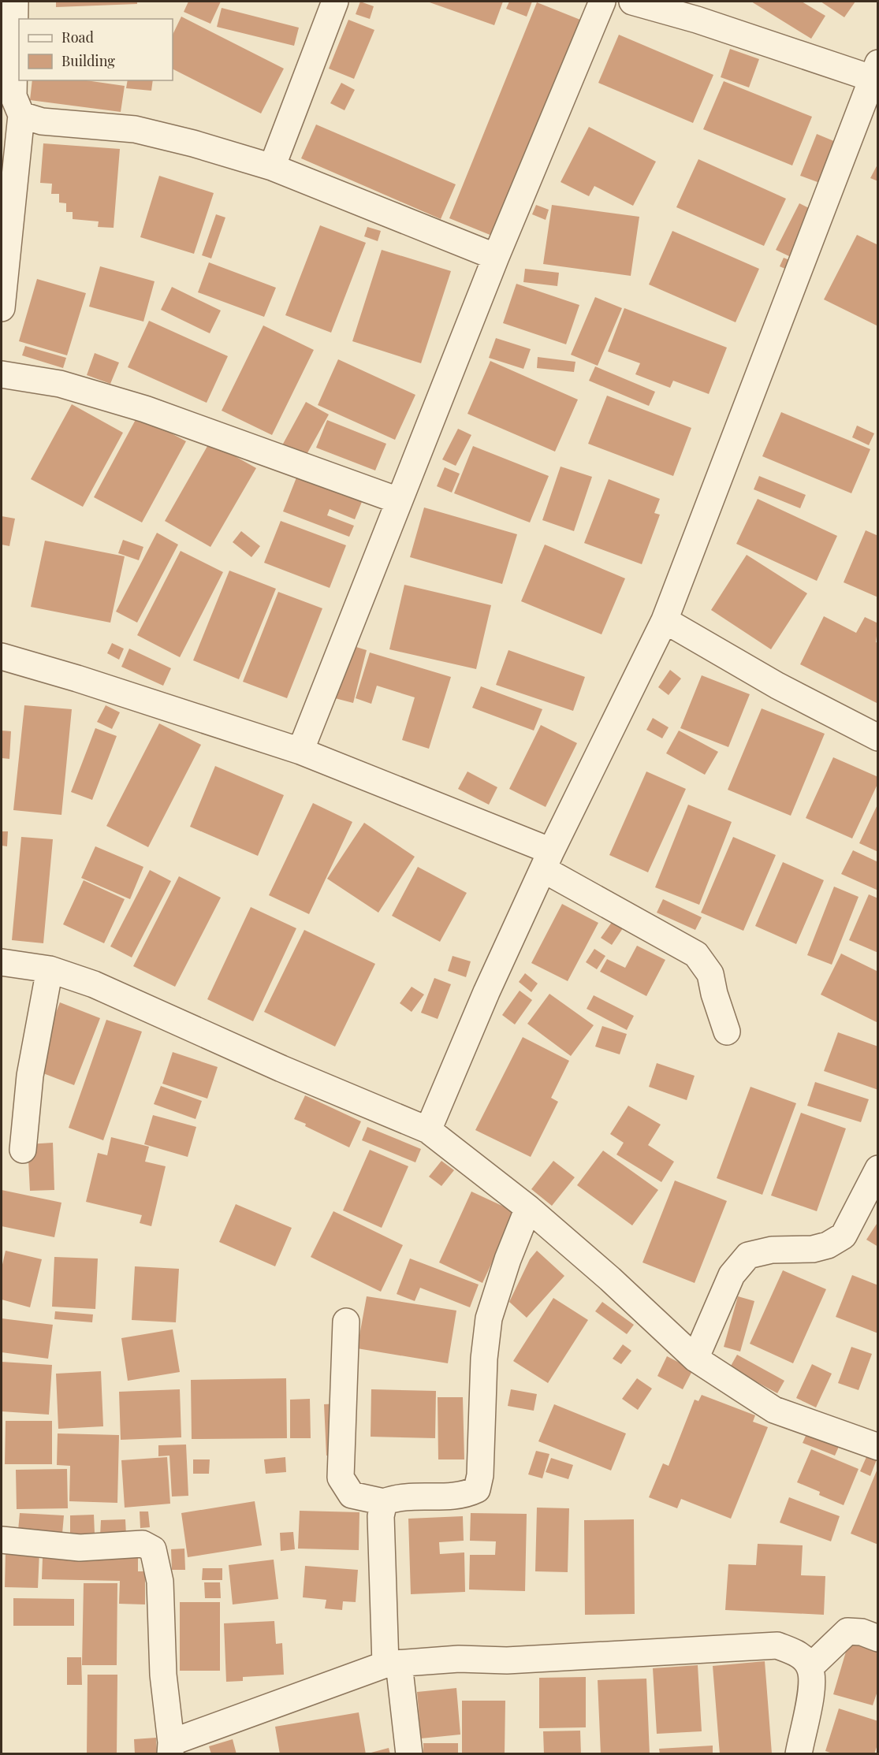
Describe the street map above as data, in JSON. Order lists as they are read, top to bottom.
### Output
{
  "legend": ["Road", "Building"]
}
